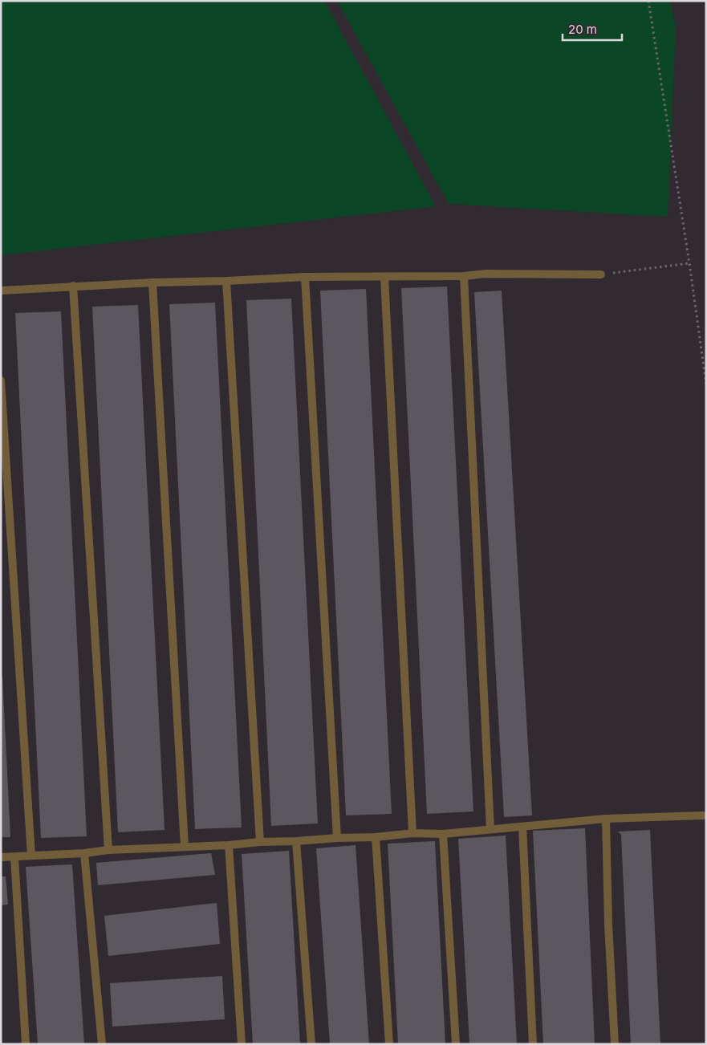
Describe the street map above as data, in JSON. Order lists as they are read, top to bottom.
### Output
{
  "scale_bar": "20 m"
}
